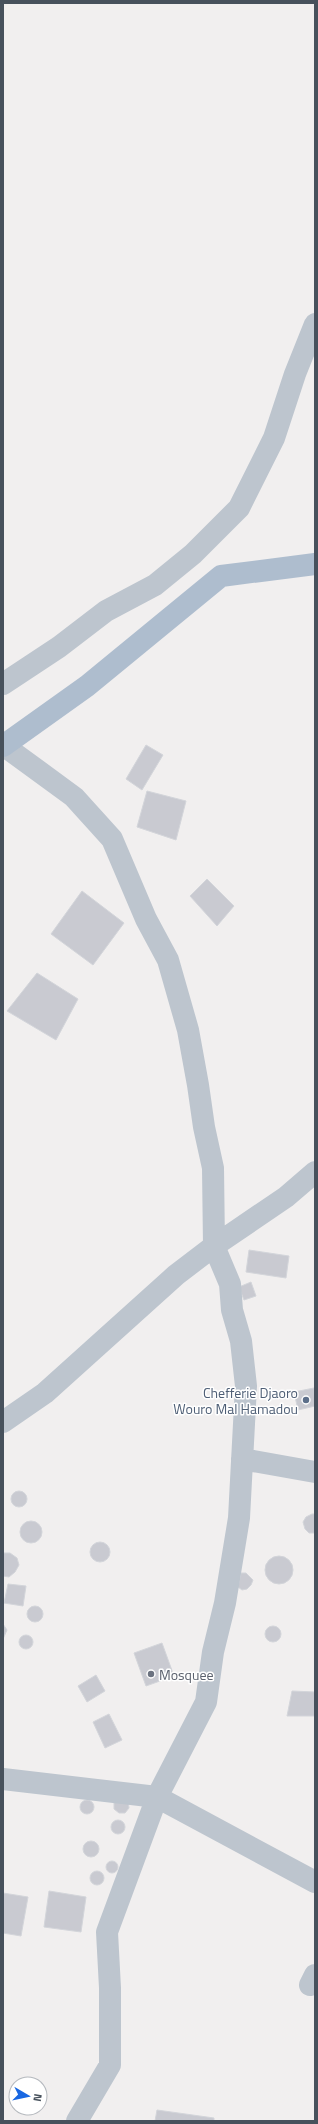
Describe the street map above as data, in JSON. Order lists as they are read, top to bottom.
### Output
{
  "places": ["Chefferie Djaoro Wouro Mal Hamadou", "Mosquee"],
  "north": "right"
}
